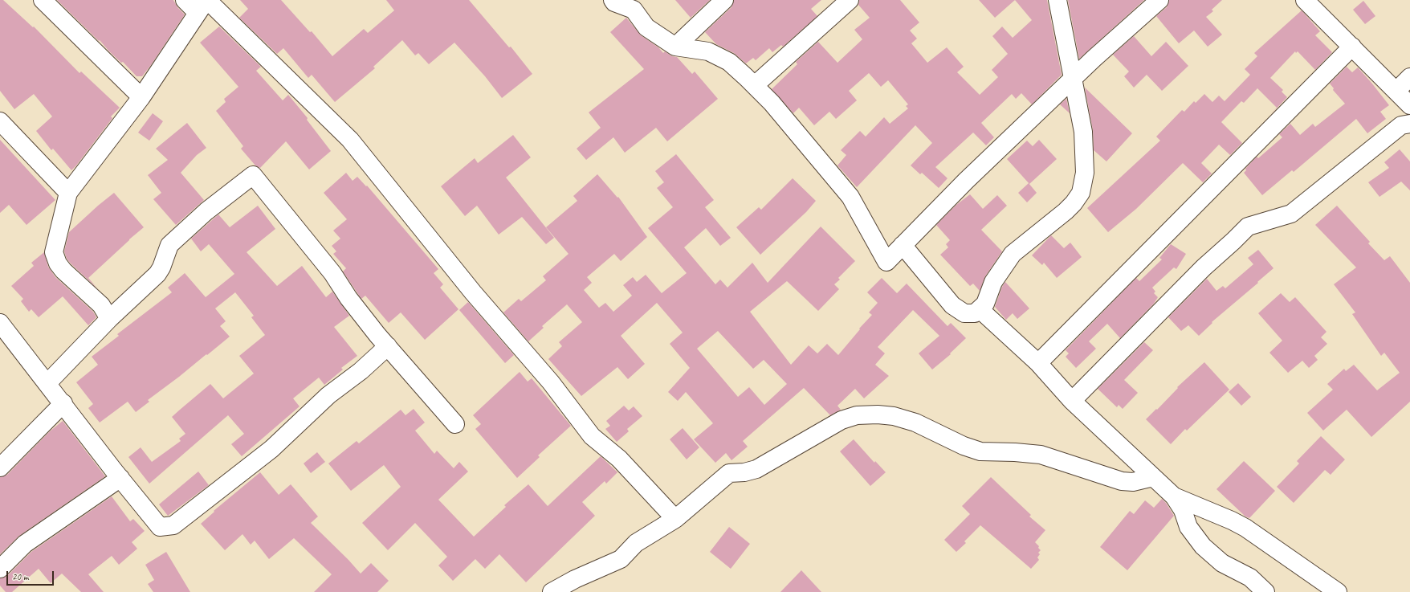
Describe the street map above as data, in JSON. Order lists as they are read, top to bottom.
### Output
{
  "scale_bar": "20 m"
}
